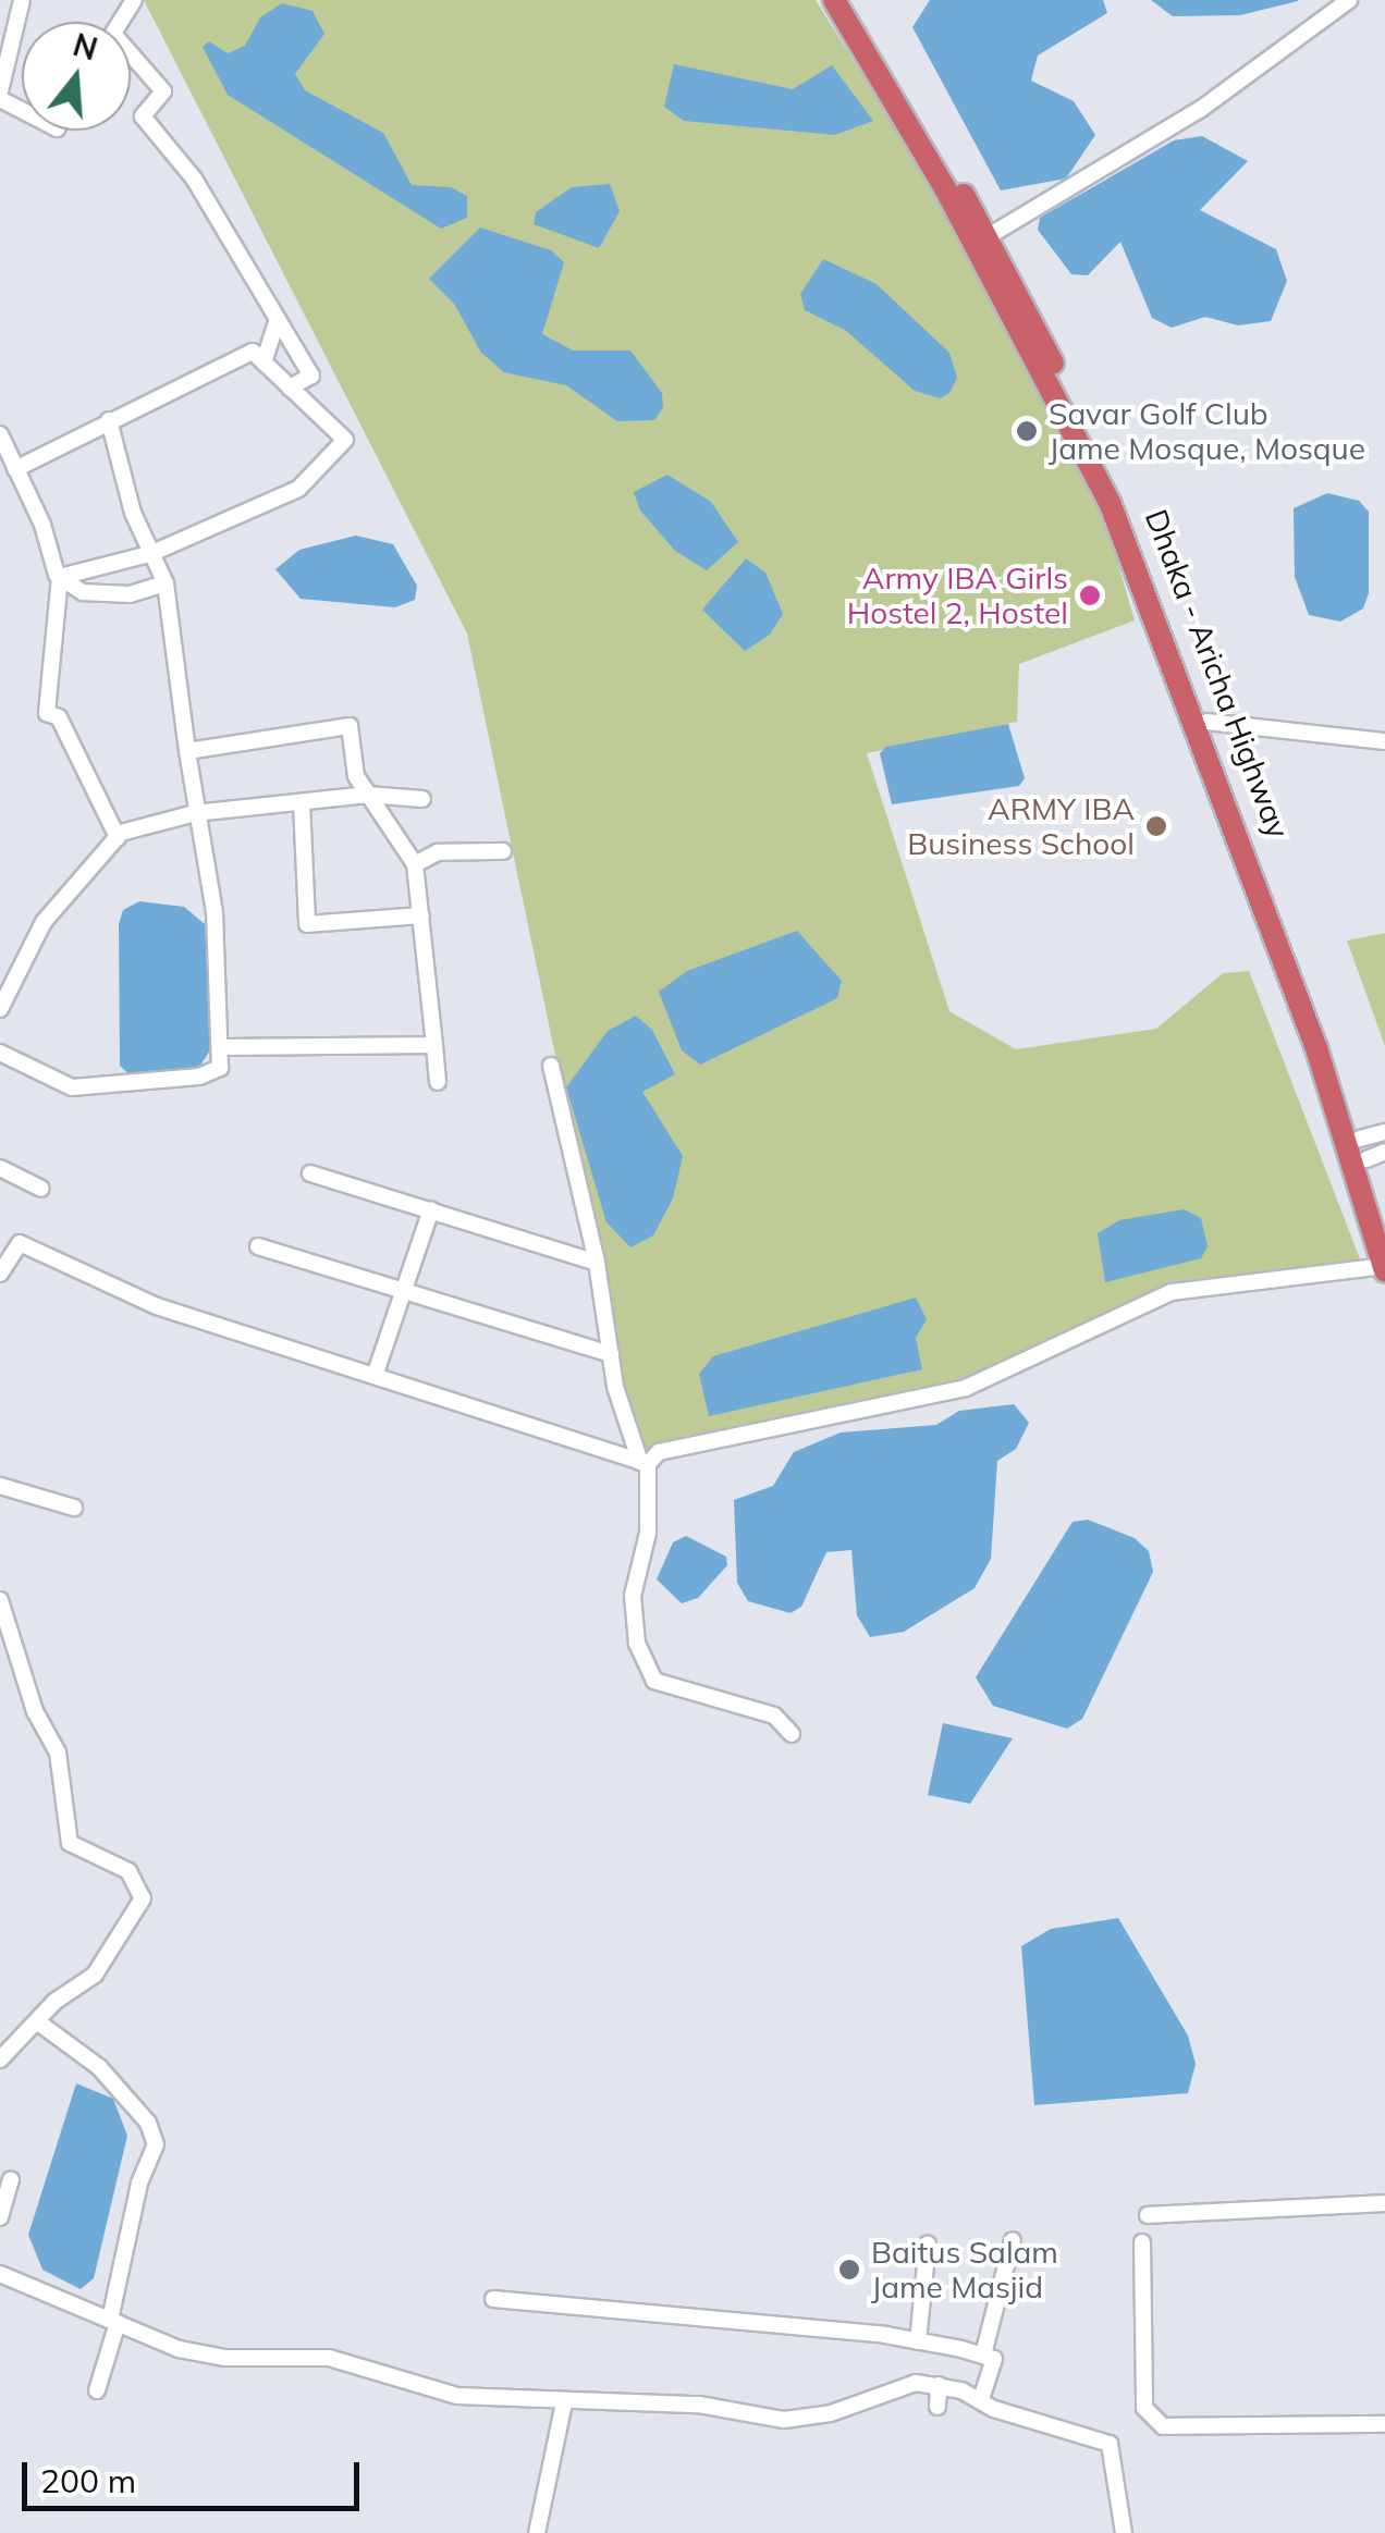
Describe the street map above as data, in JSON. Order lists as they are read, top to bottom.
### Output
{
  "streets": {
    "highway": ["Dhaka - Aricha Highway"]
  },
  "places": [
    "Savar Golf Club Jame Mosque, Mosque",
    "Army IBA Girls Hostel 2, Hostel",
    "ARMY IBA Business School",
    "Baitus Salam Jame Masjid"
  ],
  "scale_bar": "200 m",
  "north": "top"
}
